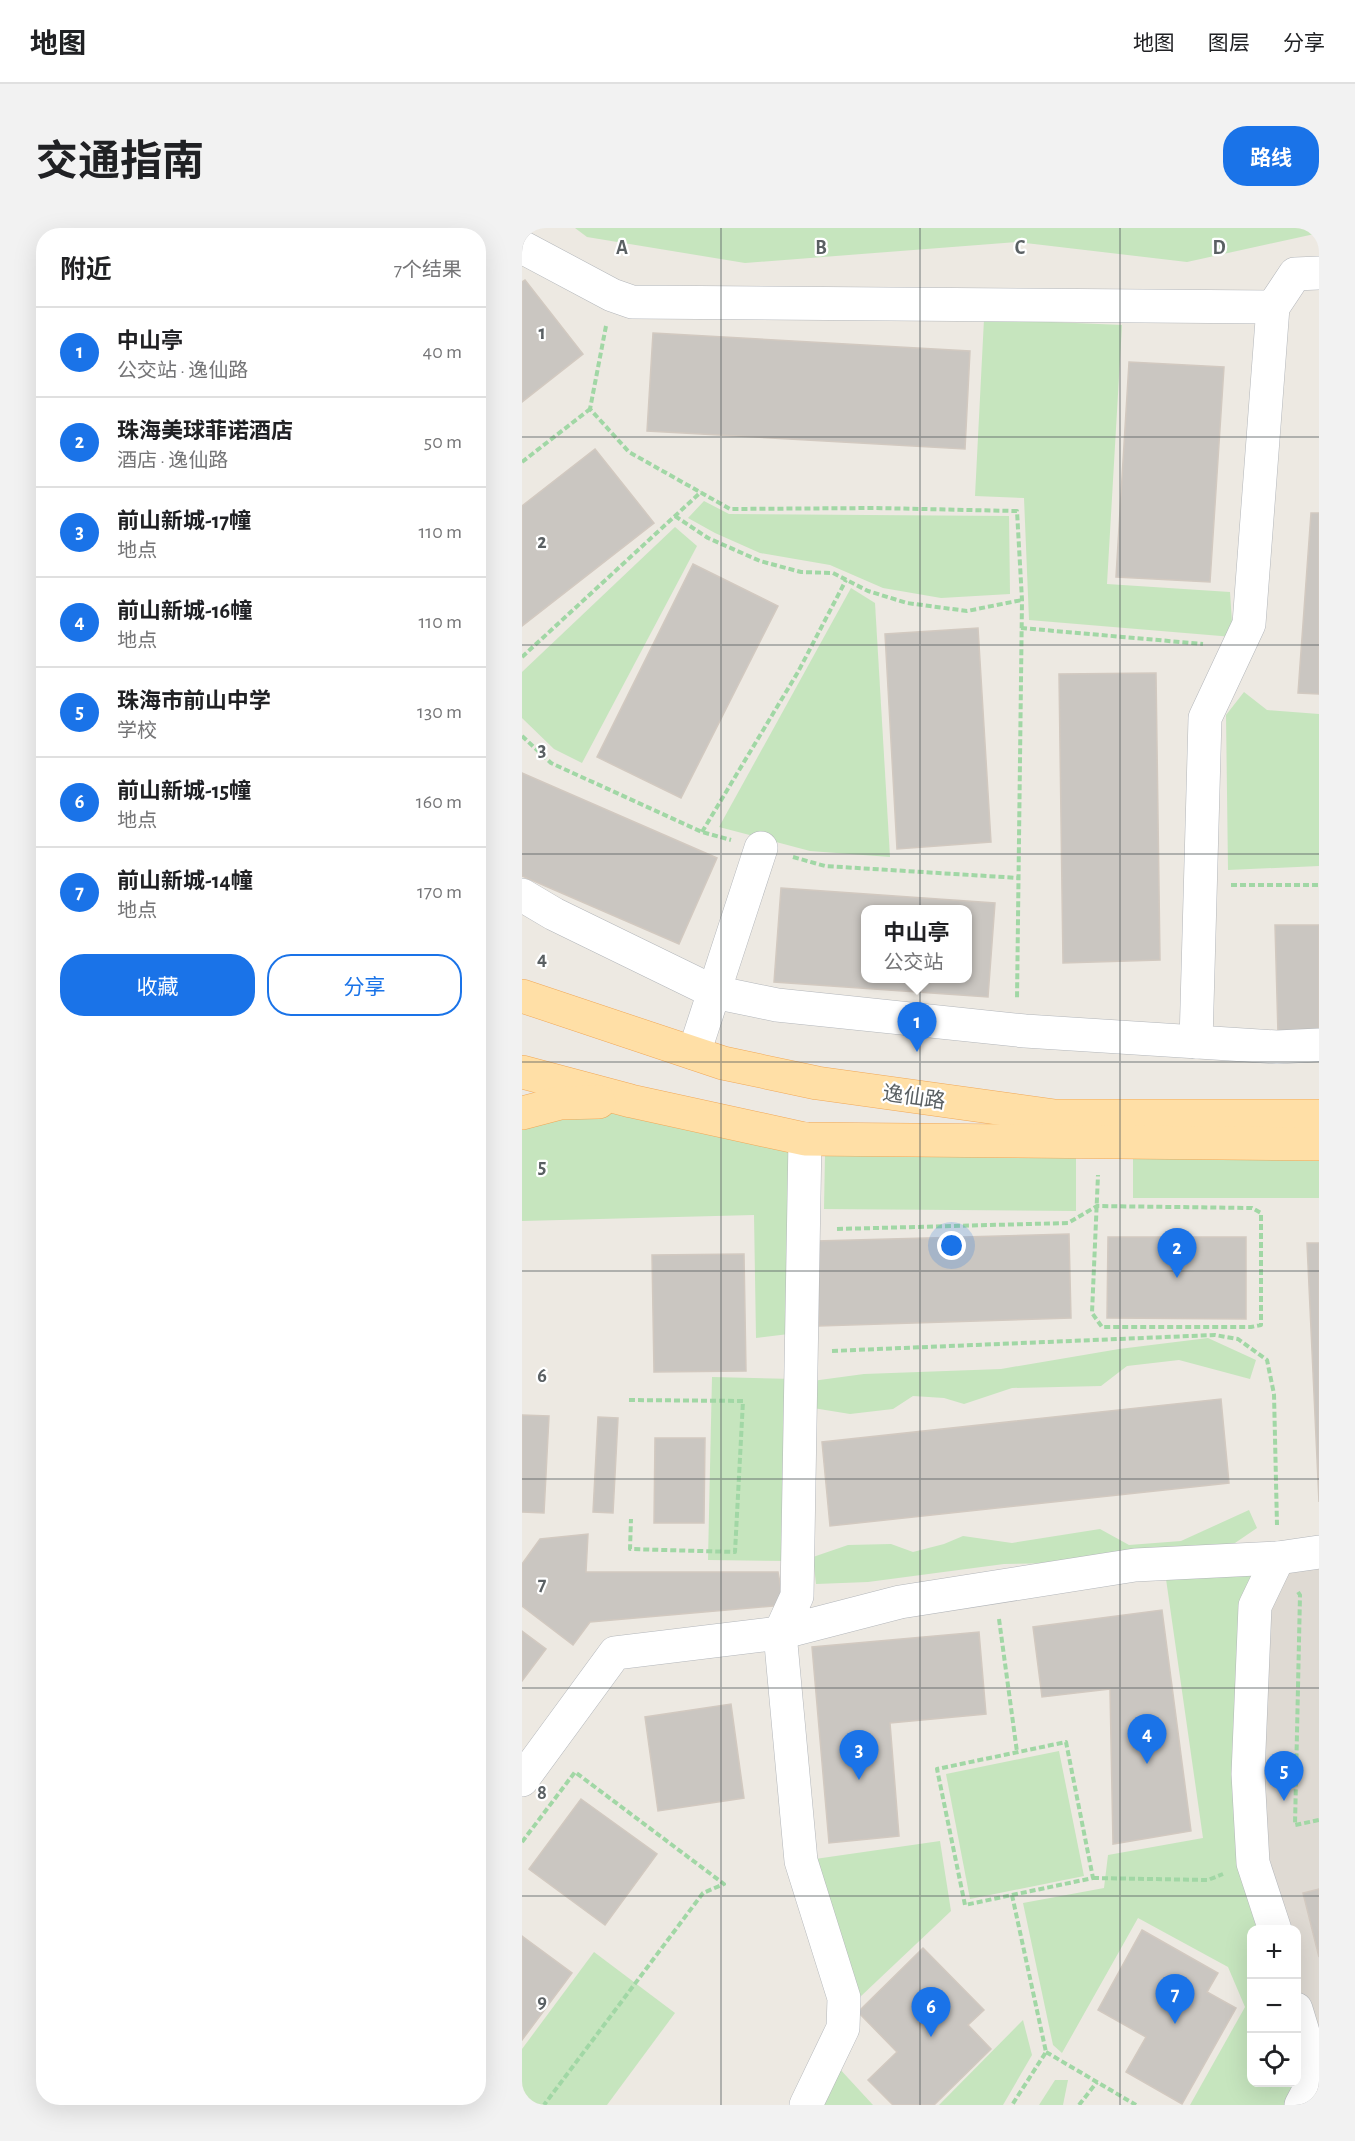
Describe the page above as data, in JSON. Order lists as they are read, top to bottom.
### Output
{
  "streets": {
    "main road": ["逸仙路"]
  },
  "page": {
    "header": "地图",
    "nav": ["地图", "图层", "分享"],
    "title": "交通指南",
    "buttons": [
      "路线",
      ["收藏", "分享"]
    ],
    "heading": ["附近", "7个结果"],
    "list": [
      {
        "mark": "1",
        "name": "中山亭",
        "note": "公交站 · 逸仙路",
        "value": "40 m"
      },
      {
        "mark": "2",
        "name": "珠海美球菲诺酒店",
        "note": "酒店 · 逸仙路",
        "value": "50 m"
      },
      {
        "mark": "3",
        "name": "前山新城-17幢",
        "note": "地点",
        "value": "110 m"
      },
      {
        "mark": "4",
        "name": "前山新城-16幢",
        "note": "地点",
        "value": "110 m"
      },
      {
        "mark": "5",
        "name": "珠海市前山中学",
        "note": "学校",
        "value": "130 m"
      },
      {
        "mark": "6",
        "name": "前山新城-15幢",
        "note": "地点",
        "value": "160 m"
      },
      {
        "mark": "7",
        "name": "前山新城-14幢",
        "note": "地点",
        "value": "170 m"
      }
    ],
    "popup": ["中山亭", "公交站"],
    "pins": [
      "1",
      "2",
      "4",
      "3",
      "5",
      "7",
      "6"
    ],
    "map_buttons": ["+", "−"]
  },
  "grid": {
    "columns": [
      "A",
      "B",
      "C",
      "D"
    ],
    "rows": [
      "1",
      "2",
      "3",
      "4",
      "5",
      "6",
      "7",
      "8",
      "9"
    ]
  }
}
